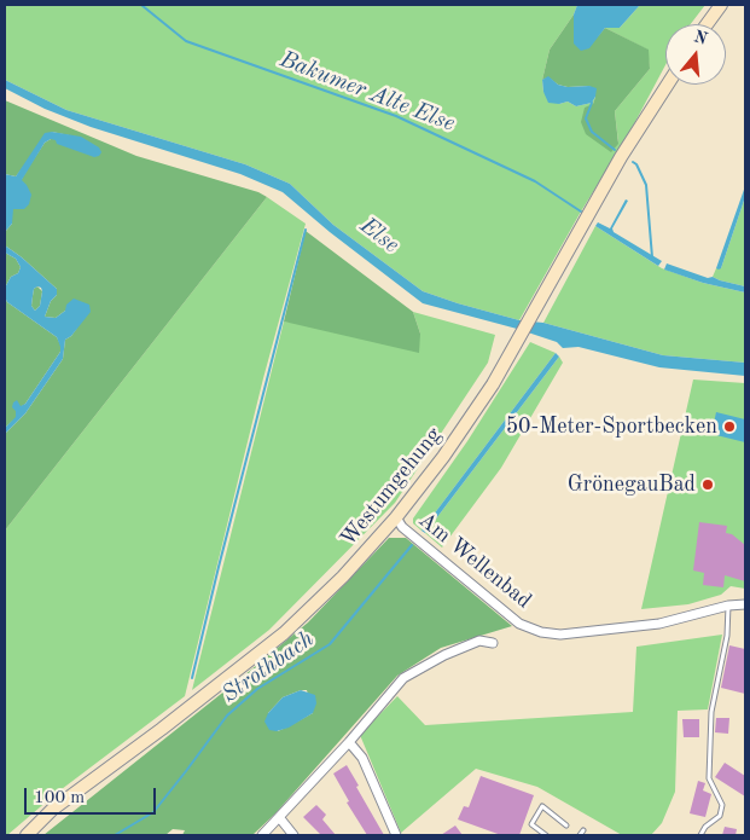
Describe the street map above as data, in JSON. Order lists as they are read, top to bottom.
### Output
{
  "streets": {
    "main road": ["Westumgehung"],
    "street": ["Am Wellenbad"]
  },
  "crossings": [
    ["Westumgehung", "Am Wellenbad"]
  ],
  "water": ["Bakumer Alte Else", "Else", "Strothbach"],
  "places": ["50-Meter-Sportbecken", "GrönegauBad"],
  "scale_bar": "100 m",
  "north": "top"
}
